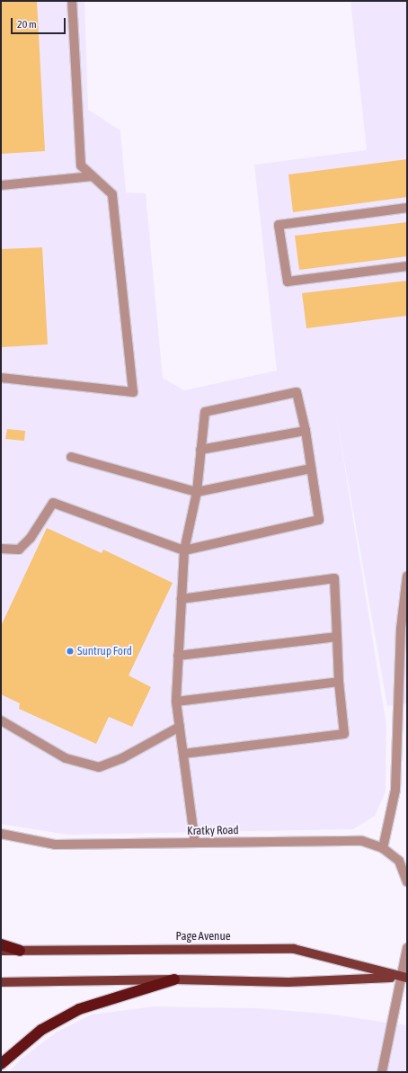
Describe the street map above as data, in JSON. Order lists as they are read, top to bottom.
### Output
{
  "streets": {
    "main road": ["Page Avenue"],
    "street": ["Kratky Road"]
  },
  "places": ["Suntrup Ford"],
  "scale_bar": "20 m"
}
